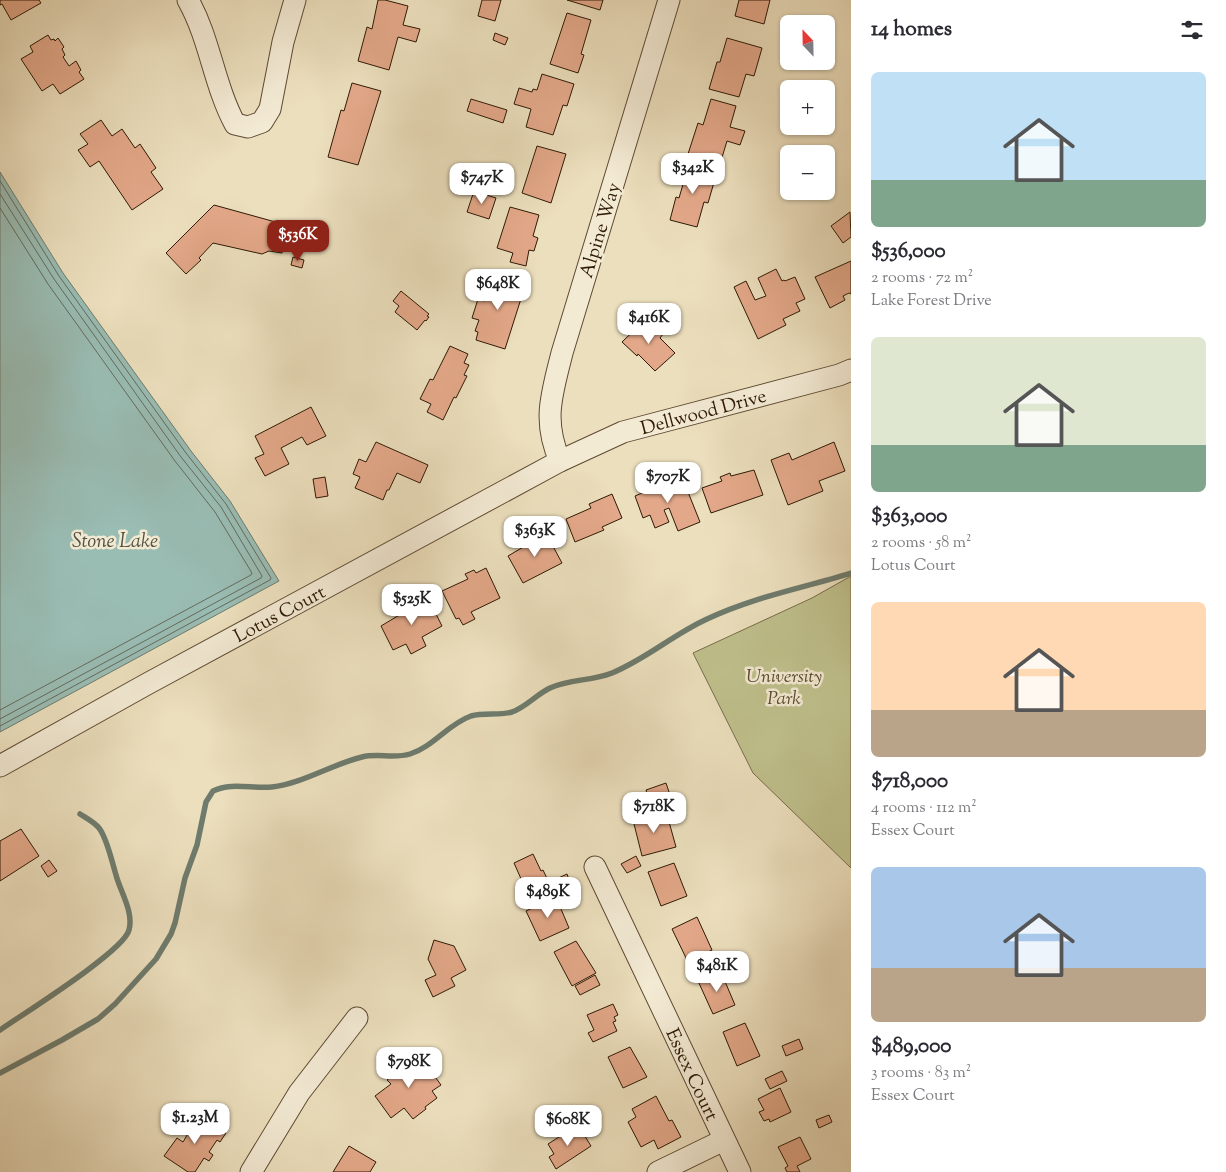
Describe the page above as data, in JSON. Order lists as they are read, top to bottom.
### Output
{
  "streets": {
    "street": [
      "Alpine Way",
      "Dellwood Drive",
      "Lotus Court",
      "Essex Court"
    ]
  },
  "crossings": [
    ["Alpine Way", "Dellwood Drive"],
    ["Alpine Way", "Lotus Court"],
    ["Dellwood Drive", "Lotus Court"]
  ],
  "water": ["Stone Lake"],
  "parks": ["University Park"],
  "north": "top",
  "page": {
    "heading": "14 homes",
    "map_buttons": ["+", "−"],
    "list": [
      {
        "name": "$536,000",
        "note": "2 rooms · 72 m² · Lake Forest Drive"
      },
      {
        "name": "$363,000",
        "note": "2 rooms · 58 m² · Lotus Court"
      },
      {
        "name": "$718,000",
        "note": "4 rooms · 112 m² · Essex Court"
      },
      {
        "name": "$489,000",
        "note": "3 rooms · 83 m² · Essex Court"
      }
    ],
    "price": [
      "$342K",
      "$747K",
      "$536K",
      "$648K",
      "$416K",
      "$707K",
      "$363K",
      "$525K",
      "$718K",
      "$489K",
      "$481K",
      "$798K",
      "$1.23M",
      "$608K"
    ]
  }
}
